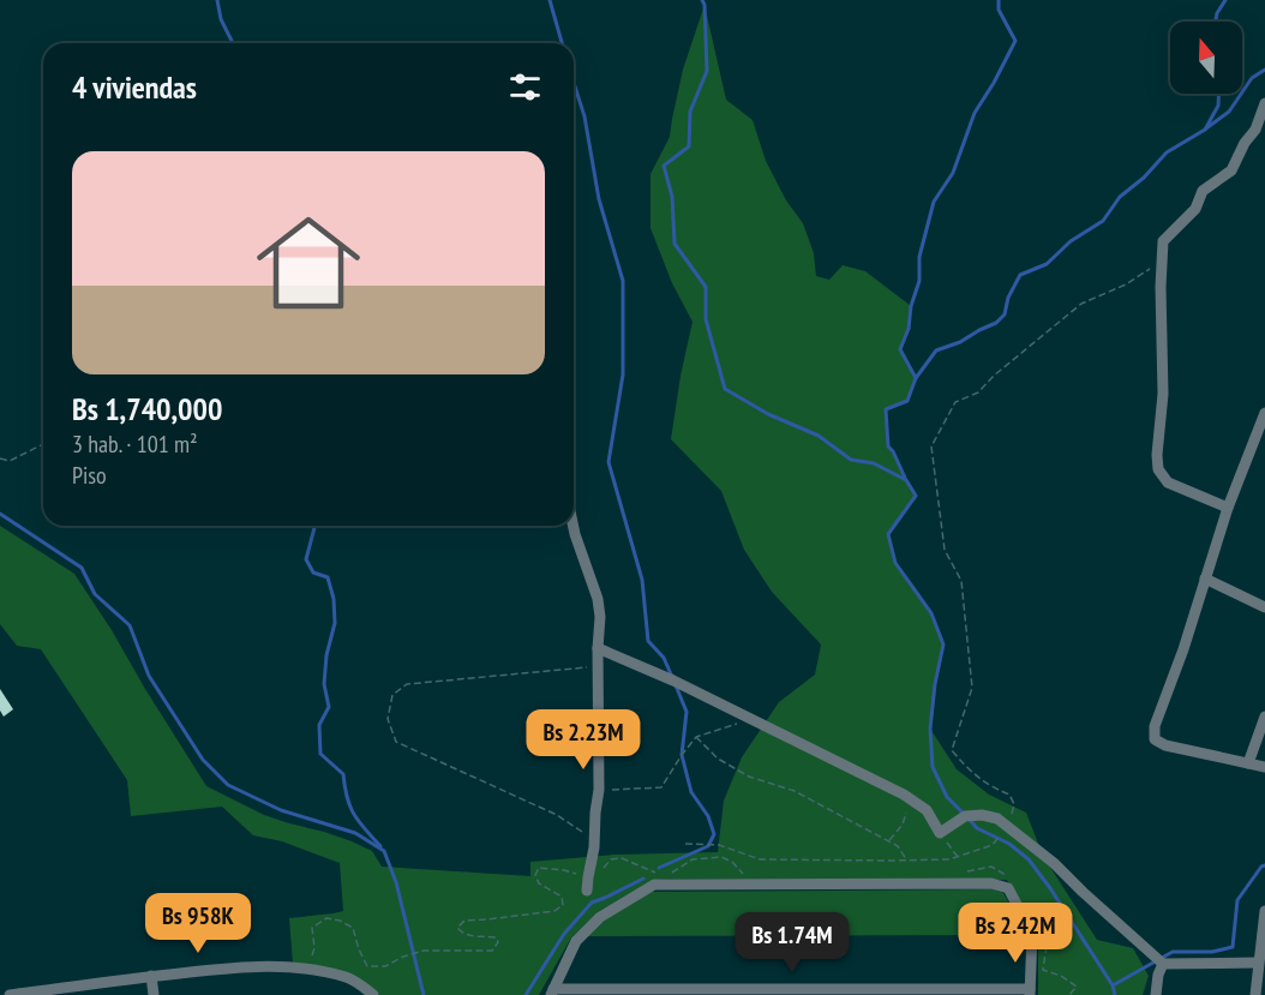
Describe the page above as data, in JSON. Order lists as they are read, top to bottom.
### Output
{
  "north": "top",
  "page": {
    "heading": "4 viviendas",
    "list": [
      {
        "name": "Bs 1,740,000",
        "note": "3 hab. · 101 m² · Piso"
      }
    ],
    "price": [
      "Bs 2.23M",
      "Bs 958K",
      "Bs 2.42M",
      "Bs 1.74M"
    ]
  }
}
